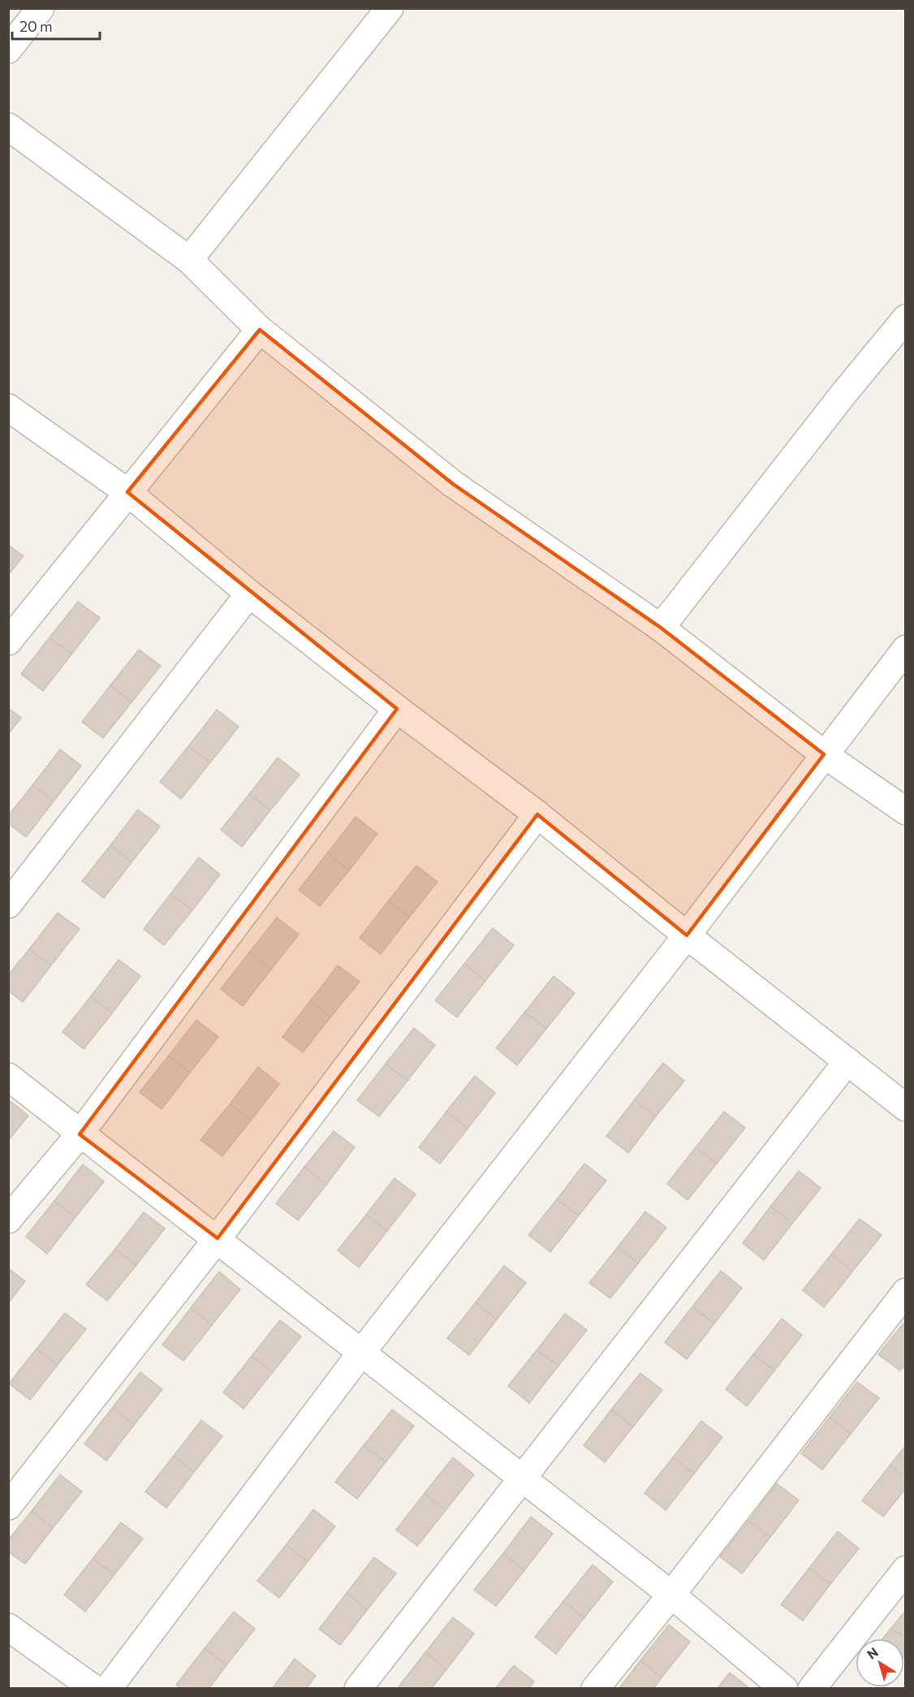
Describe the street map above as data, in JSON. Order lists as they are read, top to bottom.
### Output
{
  "scale_bar": "20 m",
  "north": "top left"
}
